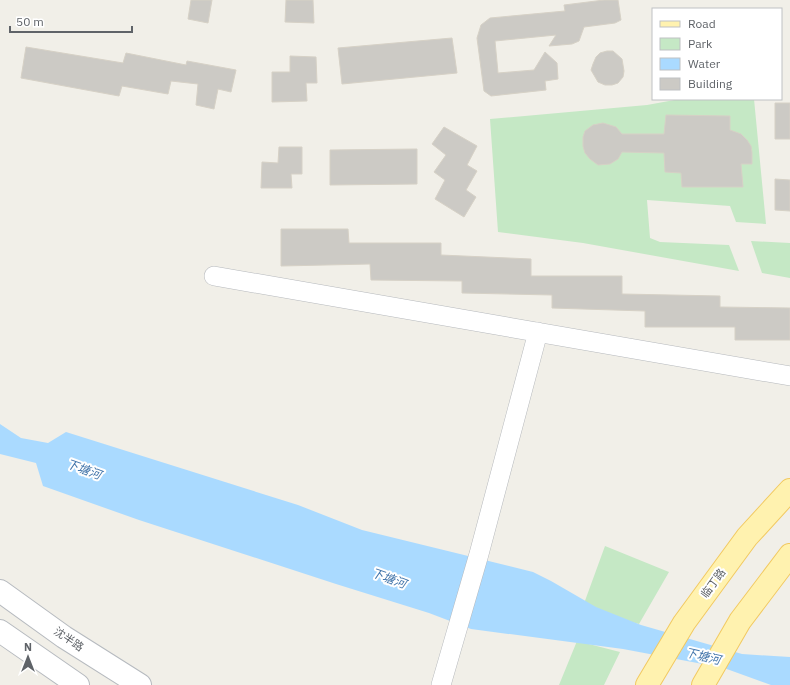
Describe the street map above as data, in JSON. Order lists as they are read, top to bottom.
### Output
{
  "streets": {
    "main road": ["临丁路", "沈半路"]
  },
  "water": ["下塘河"],
  "legend": [
    "Road",
    "Park",
    "Water",
    "Building"
  ],
  "scale_bar": "50 m",
  "north": "top"
}
